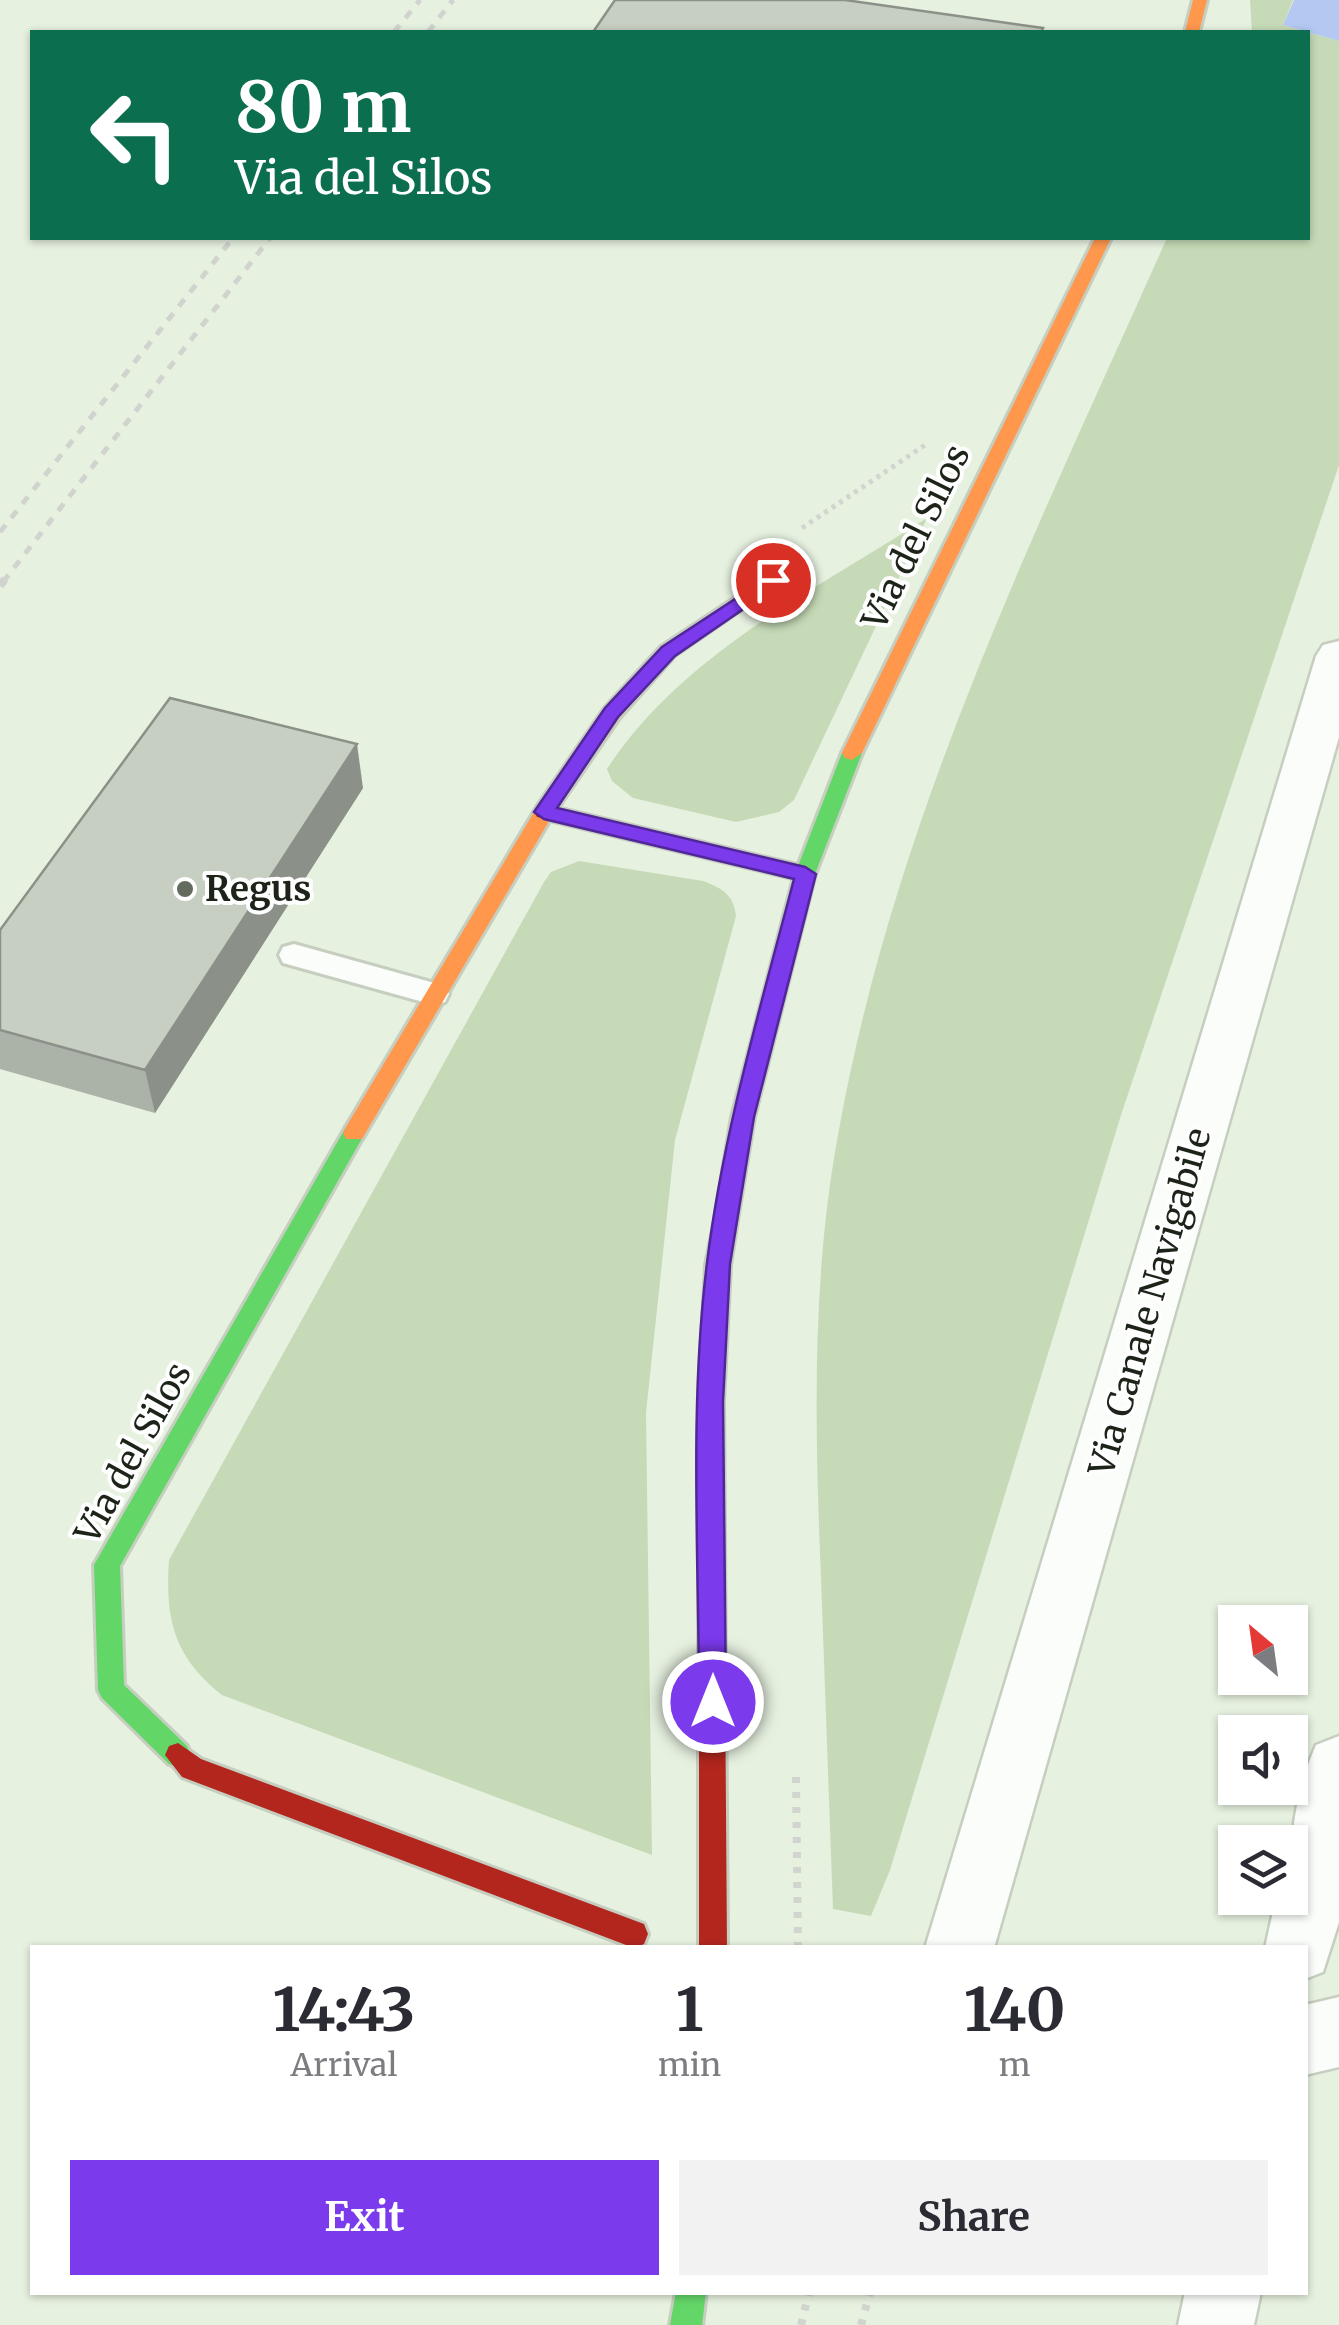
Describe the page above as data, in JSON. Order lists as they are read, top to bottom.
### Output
{
  "streets": {
    "street": ["Via del Silos", "Via Canale Navigabile"]
  },
  "places": ["Regus"],
  "north": "top left",
  "page": {
    "turn": ["80 m", "Via del Silos"],
    "eta": [
      "14:43",
      "Arrival",
      "1",
      "min",
      "140",
      "m"
    ],
    "buttons": ["Exit", "Share"]
  }
}
